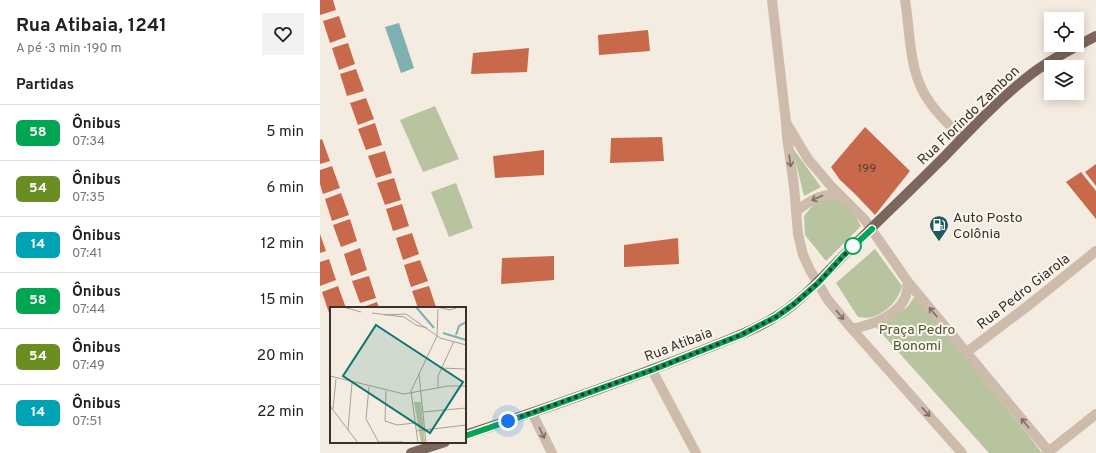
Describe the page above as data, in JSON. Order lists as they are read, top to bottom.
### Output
{
  "streets": {
    "main road": ["Rua Florindo Zambon", "Rua Atibaia"],
    "street": ["Rua Pedro Giarola"]
  },
  "crossings": [
    ["Rua Florindo Zambon", "Rua Atibaia"]
  ],
  "parks": ["Praça Pedro Bonomi"],
  "places": {
    "fuel station": ["Auto Posto Colônia"]
  },
  "lines": ["bus line 58"],
  "house_numbers": ["199"],
  "page": {
    "heading": [
      ["Rua Atibaia, 1241", "A pé · 3 min · 190 m"],
      "Partidas"
    ],
    "list": [
      {
        "mark": "58",
        "name": "Ônibus",
        "note": "07:34",
        "value": "5 min"
      },
      {
        "mark": "54",
        "name": "Ônibus",
        "note": "07:35",
        "value": "6 min"
      },
      {
        "mark": "14",
        "name": "Ônibus",
        "note": "07:41",
        "value": "12 min"
      },
      {
        "mark": "58",
        "name": "Ônibus",
        "note": "07:44",
        "value": "15 min"
      },
      {
        "mark": "54",
        "name": "Ônibus",
        "note": "07:49",
        "value": "20 min"
      },
      {
        "mark": "14",
        "name": "Ônibus",
        "note": "07:51",
        "value": "22 min"
      }
    ]
  }
}
